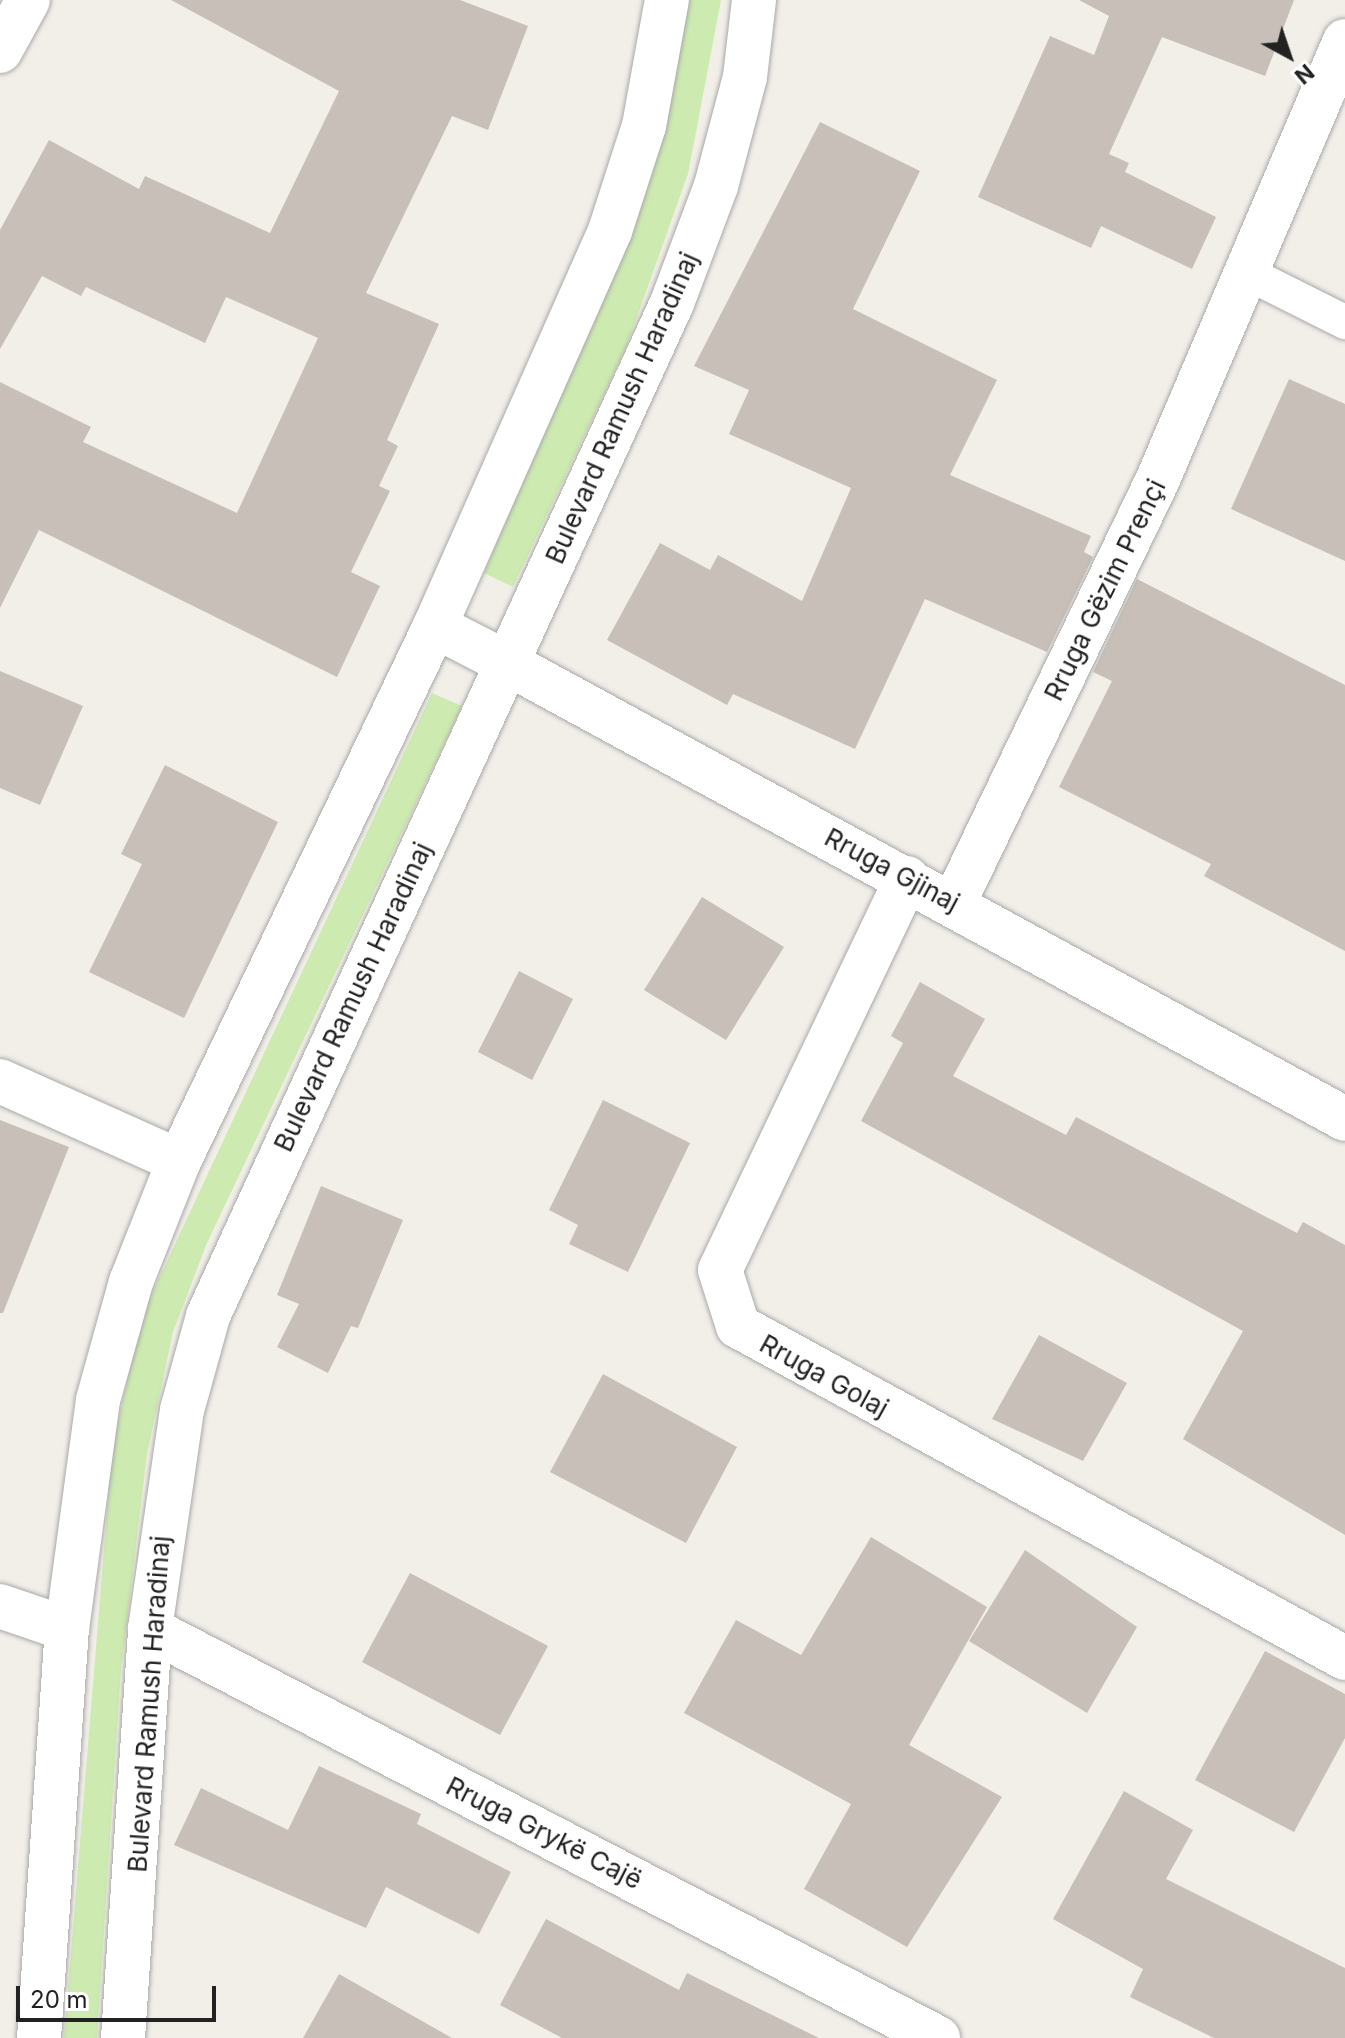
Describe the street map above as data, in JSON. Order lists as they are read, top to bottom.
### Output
{
  "streets": {
    "street": [
      "Bulevard Ramush Haradinaj",
      "Rruga Gëzim Prençi",
      "Rruga Gjinaj",
      "Rruga Golaj",
      "Rruga Grykë Cajë"
    ]
  },
  "crossings": [
    ["Bulevard Ramush Haradinaj", "Rruga Gjinaj"],
    ["Bulevard Ramush Haradinaj", "Rruga Grykë Cajë"],
    ["Rruga Gëzim Prençi", "Rruga Gjinaj"],
    ["Rruga Gjinaj", "Rruga Golaj"]
  ],
  "scale_bar": "20 m",
  "north": "bottom right"
}
